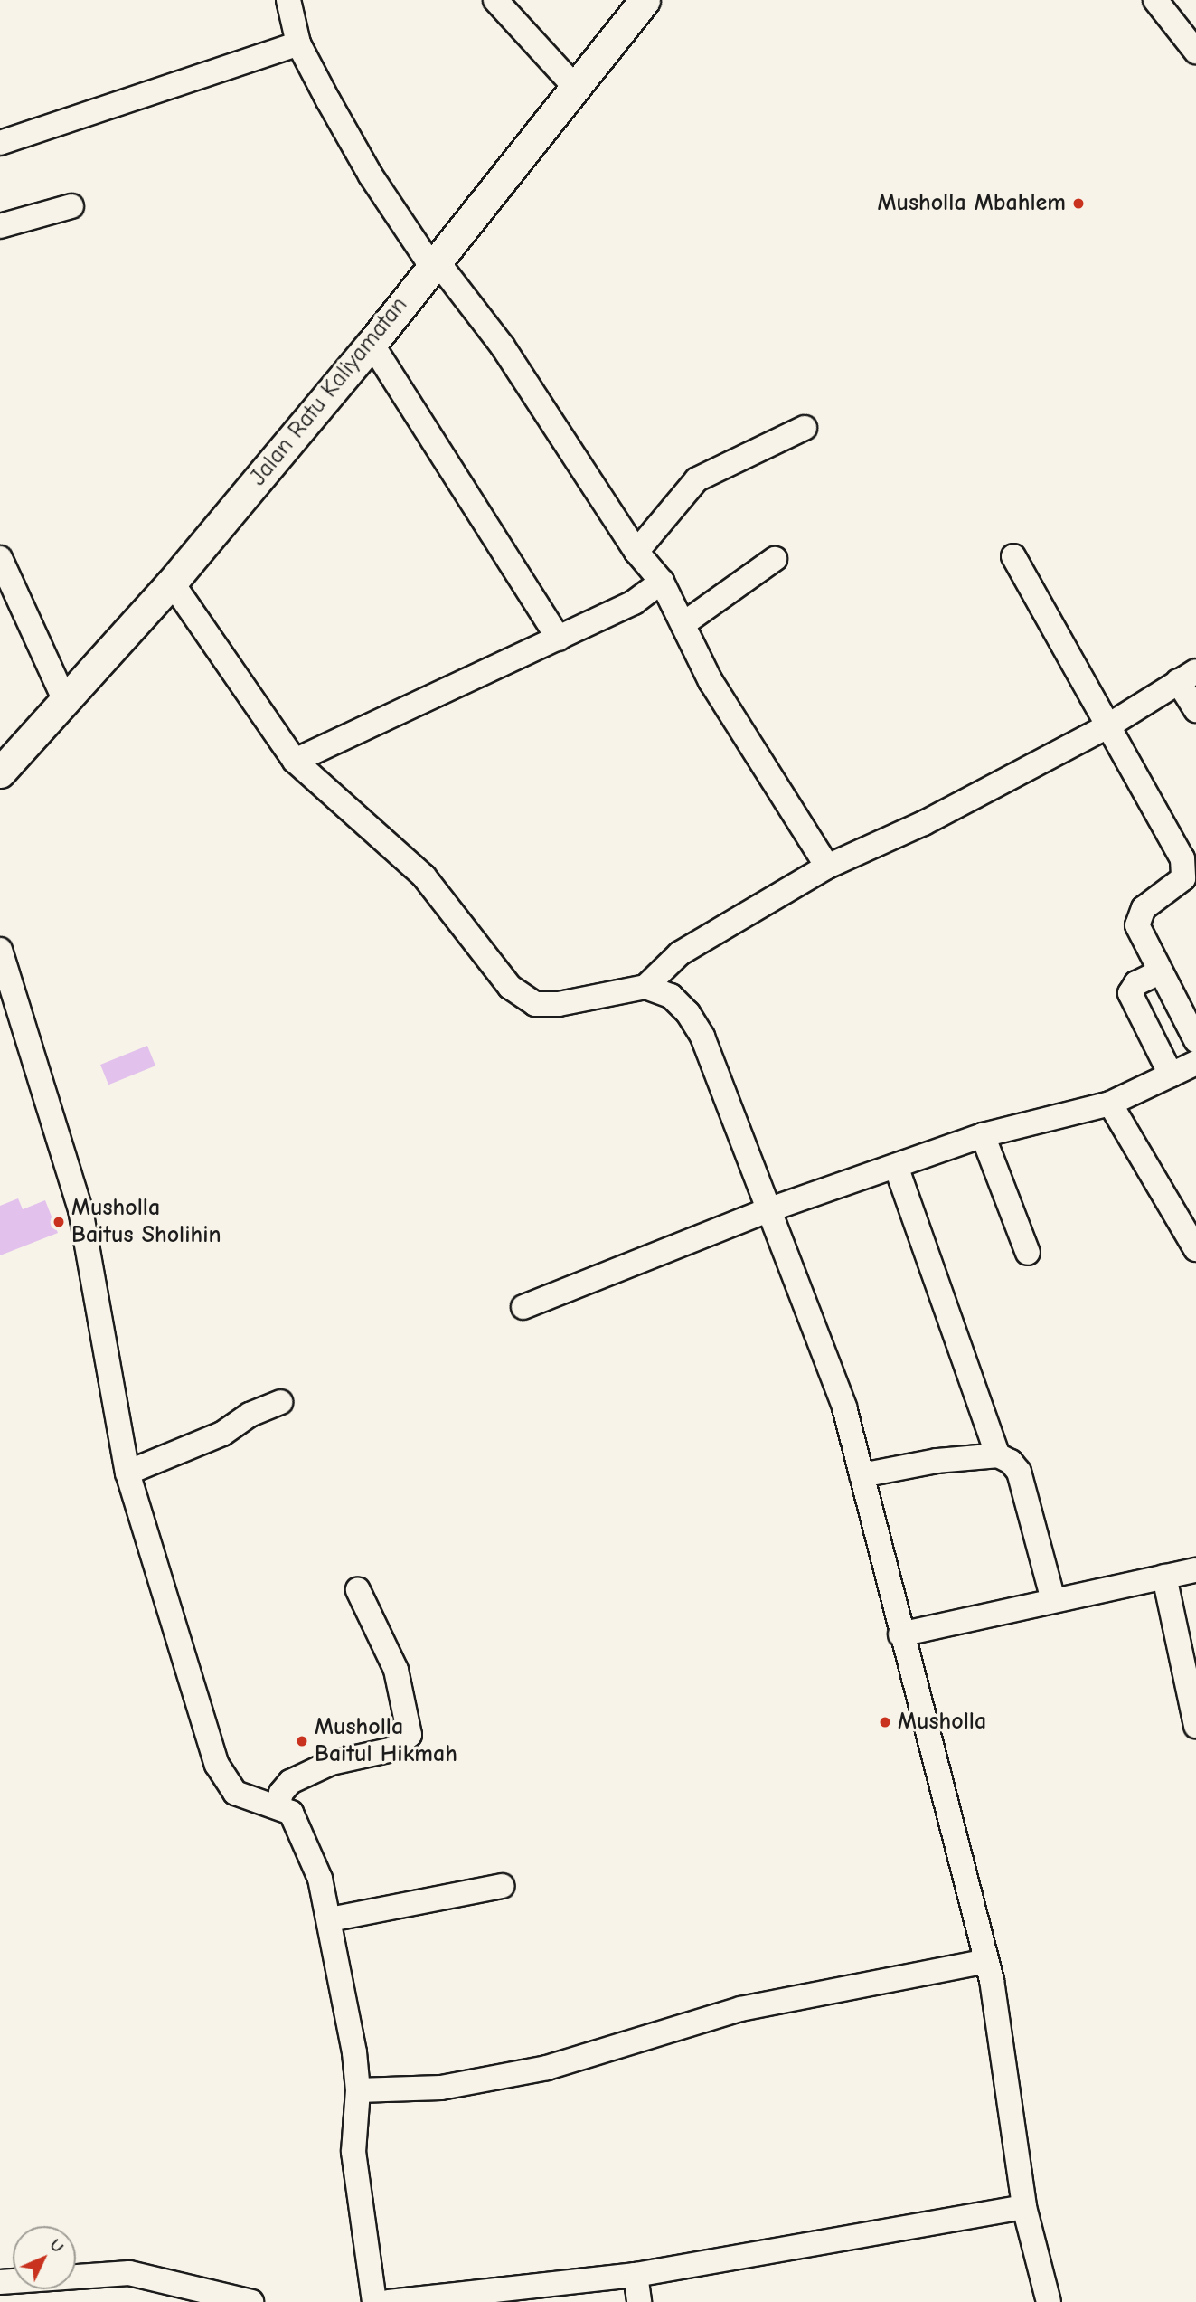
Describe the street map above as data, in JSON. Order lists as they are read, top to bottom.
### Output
{
  "streets": {
    "main road": ["Jalan Ratu Kaliyamatan"]
  },
  "places": [
    "Musholla Mbahlem",
    "Musholla Baitus Sholihin",
    "Musholla",
    "Musholla Baitul Hikmah"
  ],
  "north": "top right"
}
